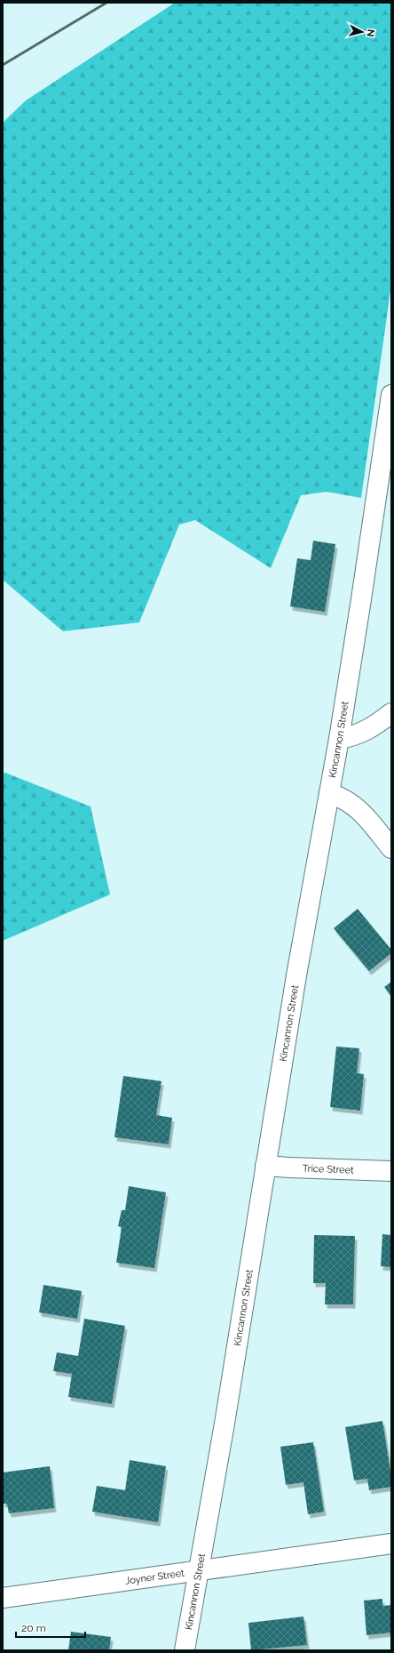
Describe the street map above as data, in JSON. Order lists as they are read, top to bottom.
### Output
{
  "streets": {
    "street": ["Kincannon Street", "Trice Street", "Joyner Street"]
  },
  "crossings": [
    ["Kincannon Street", "Trice Street"],
    ["Kincannon Street", "Joyner Street"]
  ],
  "scale_bar": "20 m",
  "north": "right"
}
